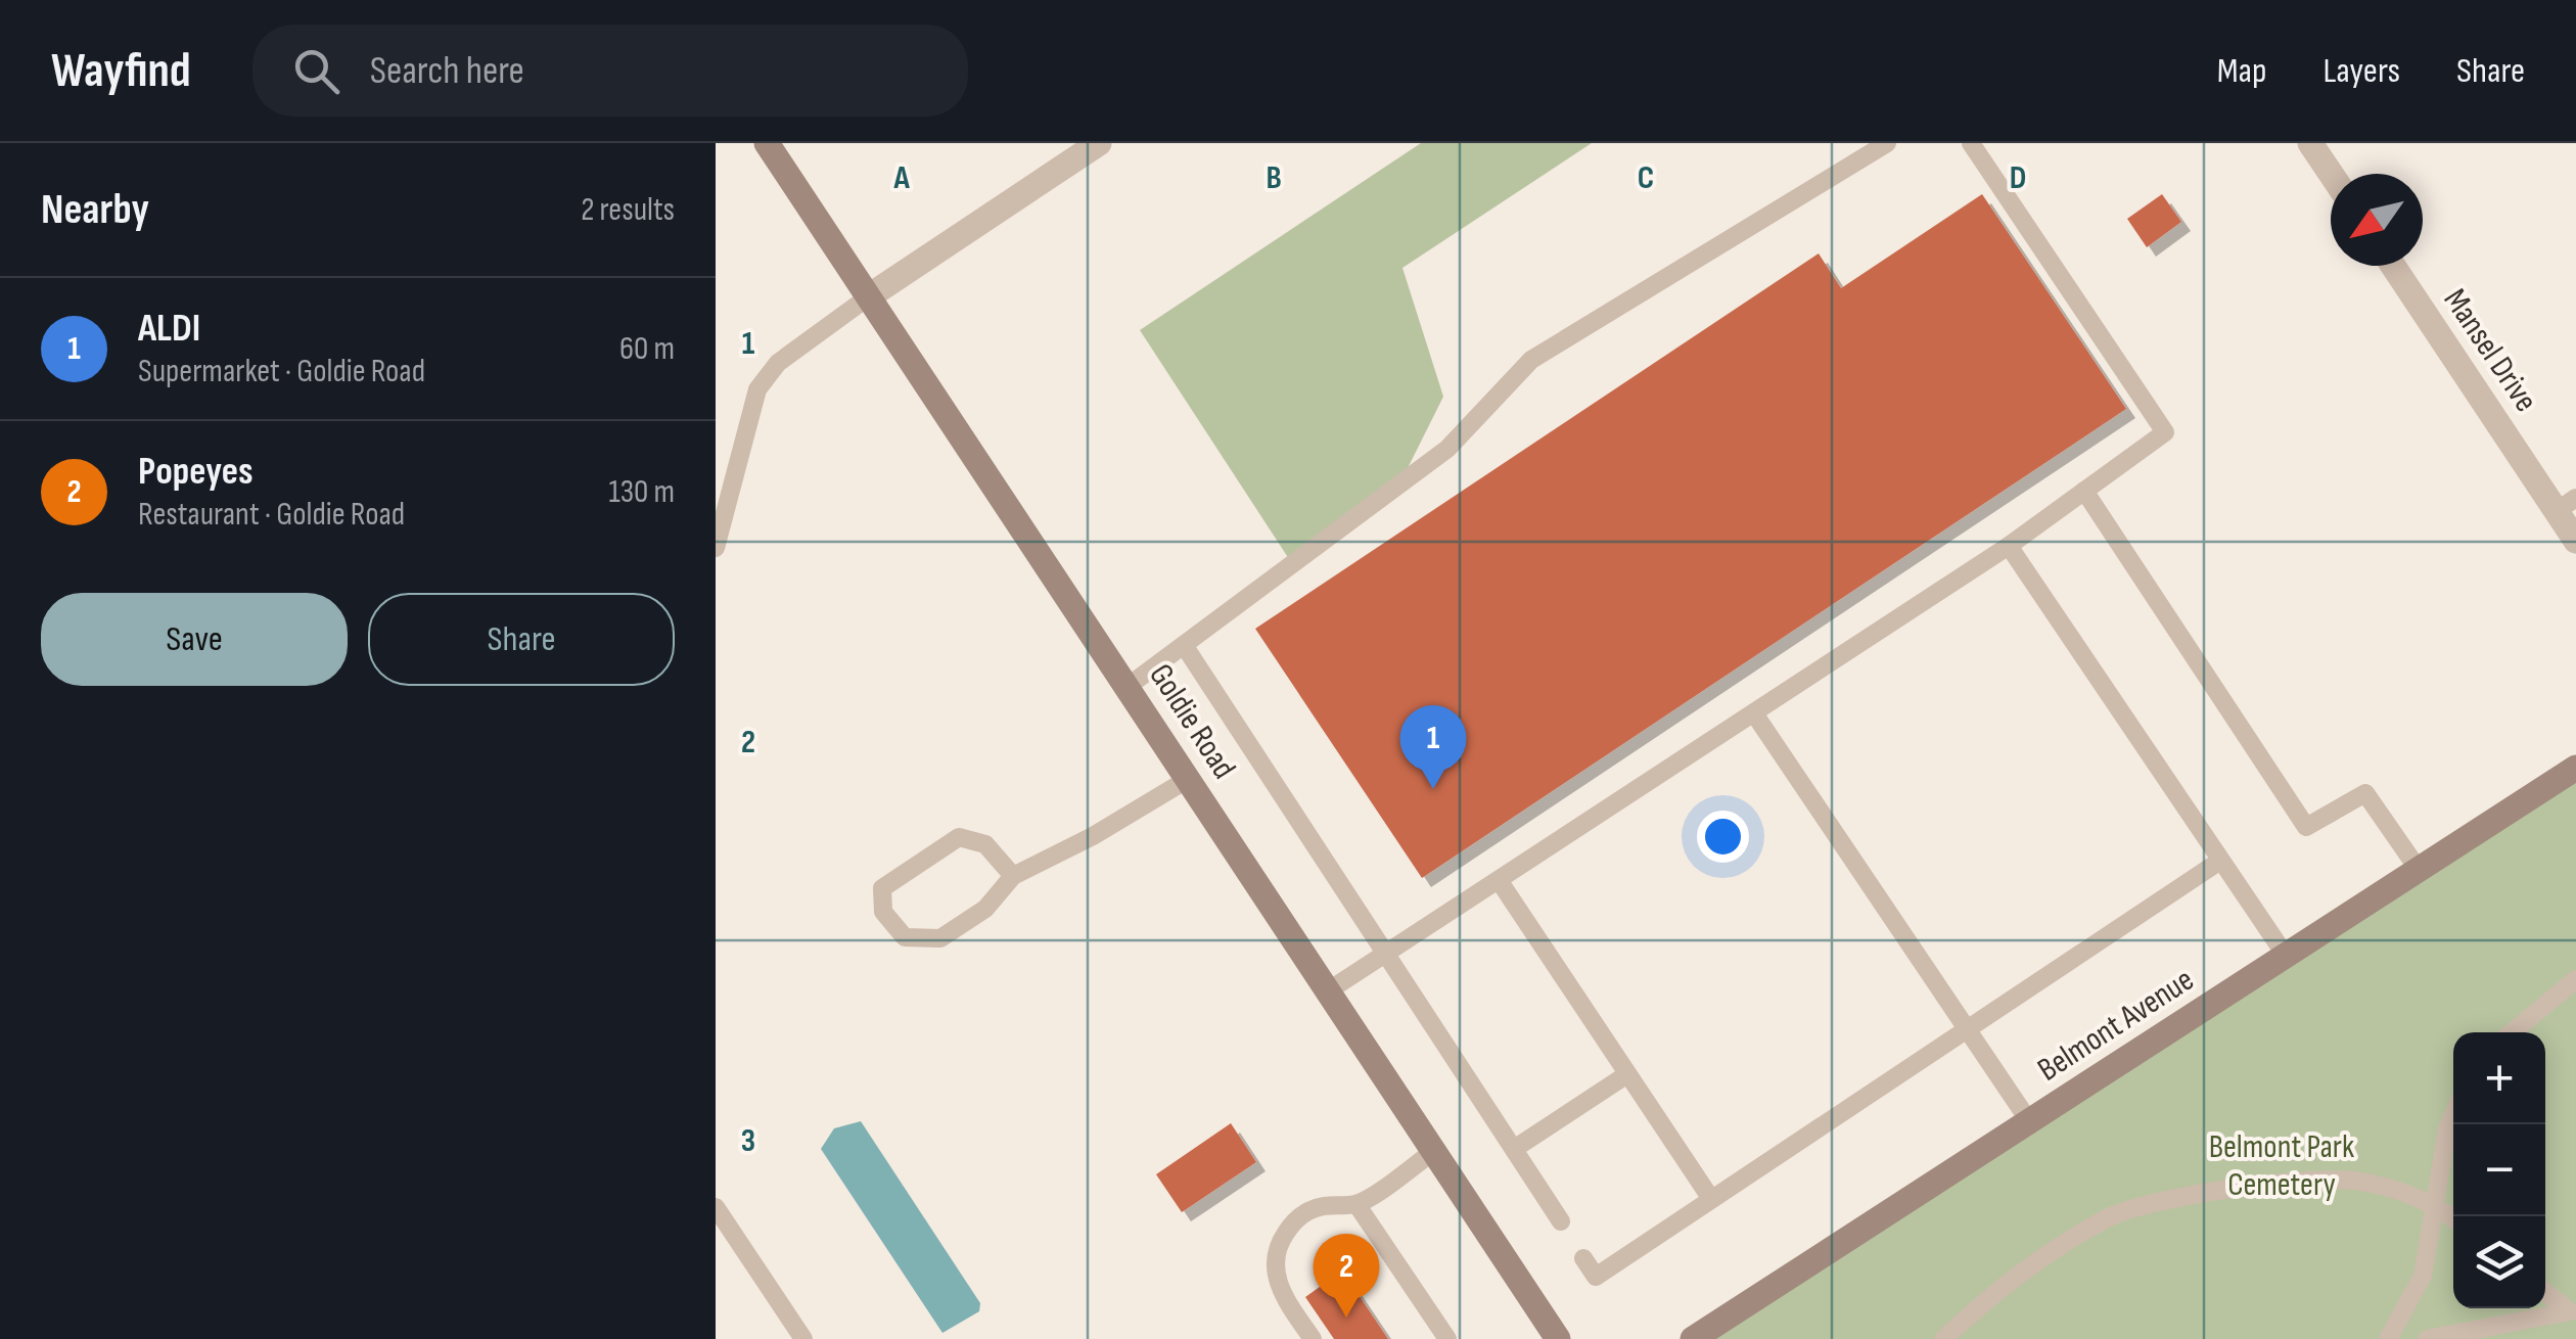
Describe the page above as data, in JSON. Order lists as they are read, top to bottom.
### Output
{
  "streets": {
    "street": ["Mansel Drive", "Goldie Road", "Belmont Avenue"]
  },
  "parks": ["Belmont Park Cemetery"],
  "north": "bottom left",
  "page": {
    "header": "Wayfind",
    "search": "Search here",
    "nav": ["Map", "Layers", "Share"],
    "heading": ["Nearby", "2 results"],
    "list": [
      {
        "mark": "1",
        "name": "ALDI",
        "note": "Supermarket · Goldie Road",
        "value": "60 m"
      },
      {
        "mark": "2",
        "name": "Popeyes",
        "note": "Restaurant · Goldie Road",
        "value": "130 m"
      }
    ],
    "buttons": ["Save", "Share"],
    "pins": ["1", "2"],
    "map_buttons": ["+", "−"]
  },
  "grid": {
    "columns": [
      "A",
      "B",
      "C",
      "D"
    ],
    "rows": ["1", "2", "3"]
  }
}
